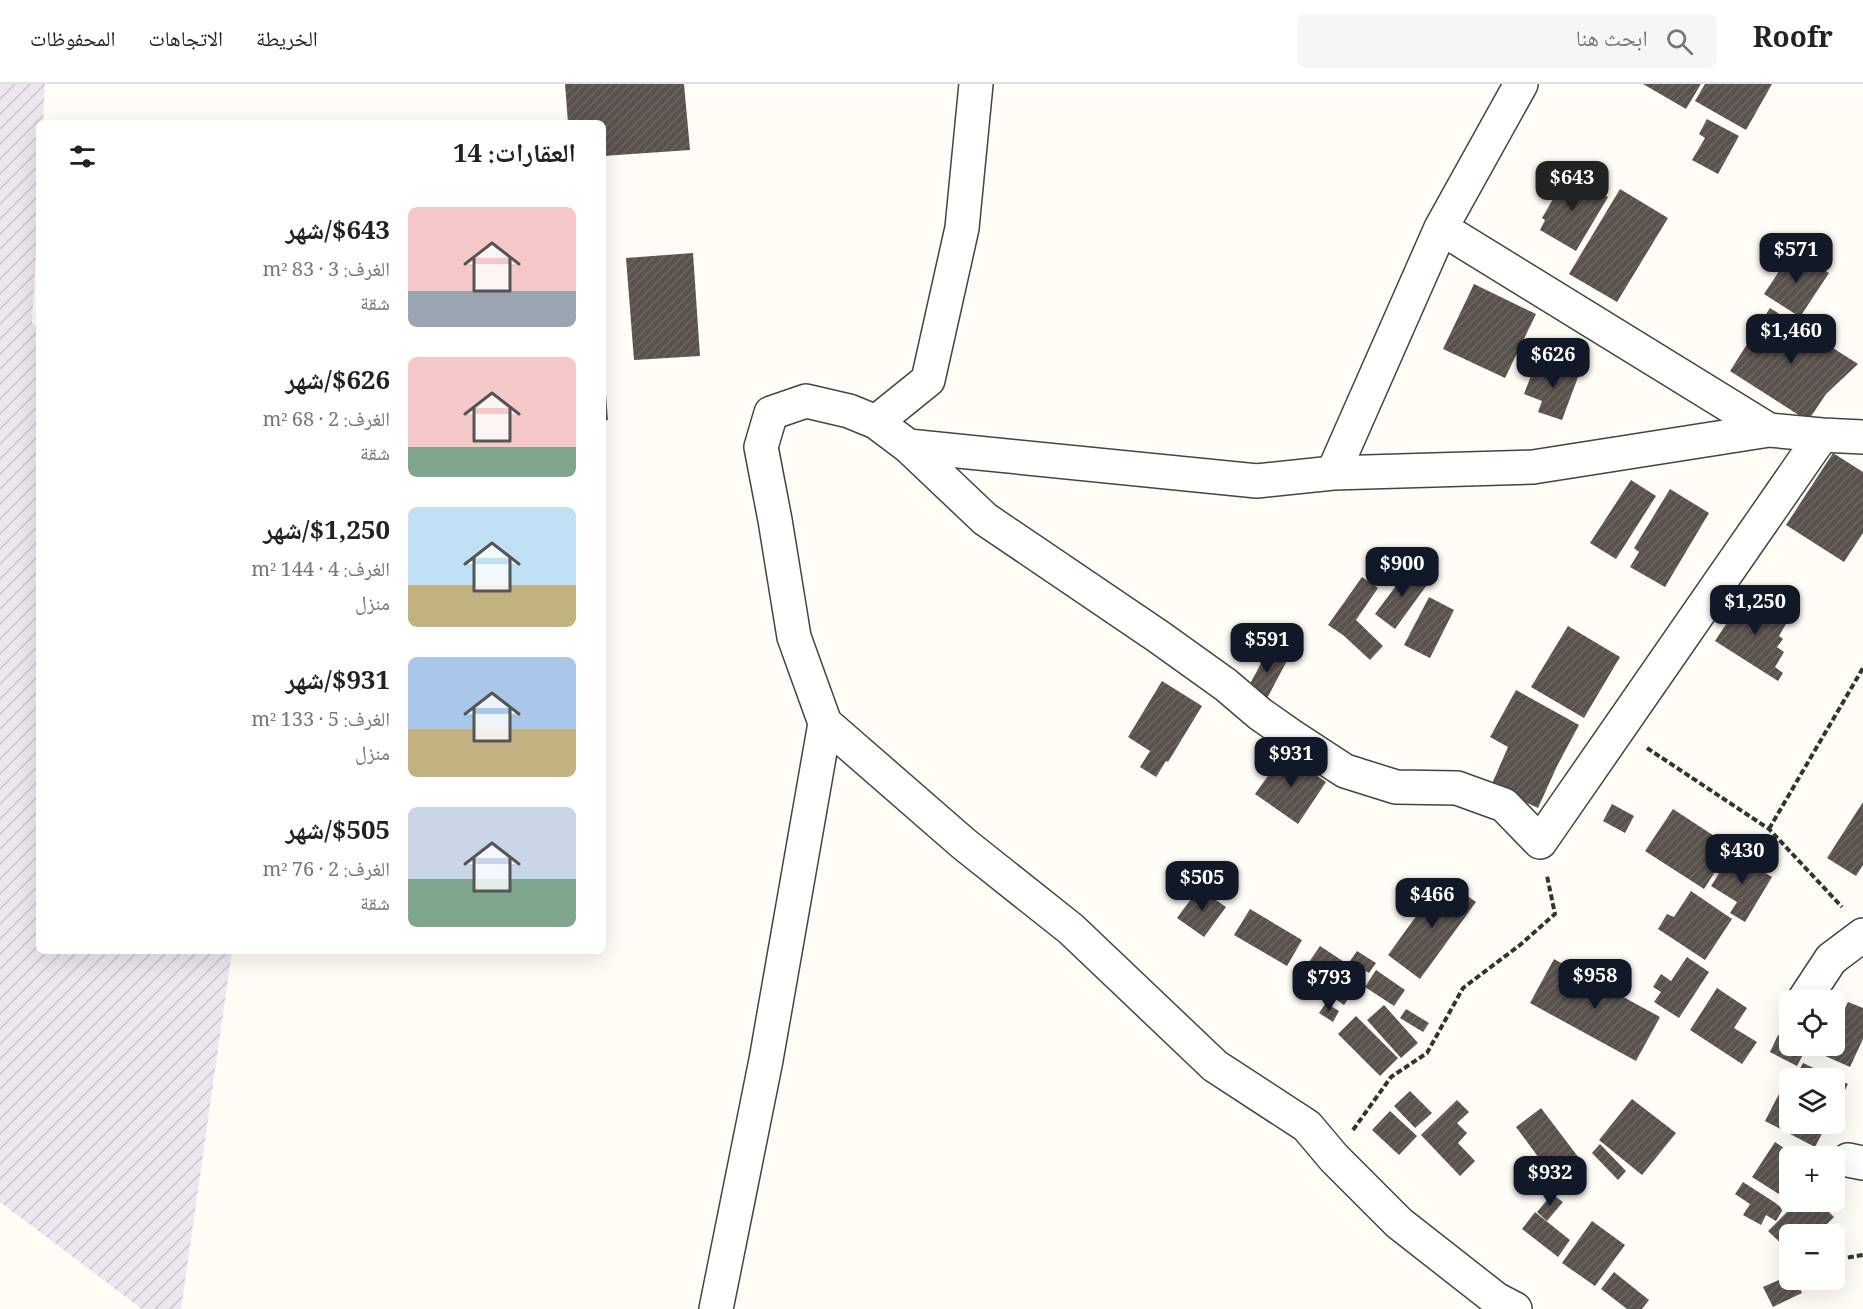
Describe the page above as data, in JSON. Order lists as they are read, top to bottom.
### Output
{
  "page": {
    "header": "Roofr",
    "search": "ابحث هنا",
    "nav": ["الخريطة", "الاتجاهات", "المحفوظات"],
    "heading": "العقارات: 14",
    "price": [
      "$643",
      "$571",
      "$1,460",
      "$626",
      "$900",
      "$1,250",
      "$591",
      "$931",
      "$430",
      "$505",
      "$466",
      "$958",
      "$793",
      "$932"
    ],
    "list": [
      {
        "name": "$643/شهر",
        "note": "الغرف: 3 · 83 m² · شقة"
      },
      {
        "name": "$626/شهر",
        "note": "الغرف: 2 · 68 m² · شقة"
      },
      {
        "name": "$1,250/شهر",
        "note": "الغرف: 4 · 144 m² · منزل"
      },
      {
        "name": "$931/شهر",
        "note": "الغرف: 5 · 133 m² · منزل"
      },
      {
        "name": "$505/شهر",
        "note": "الغرف: 2 · 76 m² · شقة"
      }
    ],
    "map_buttons": ["+", "−"]
  }
}
